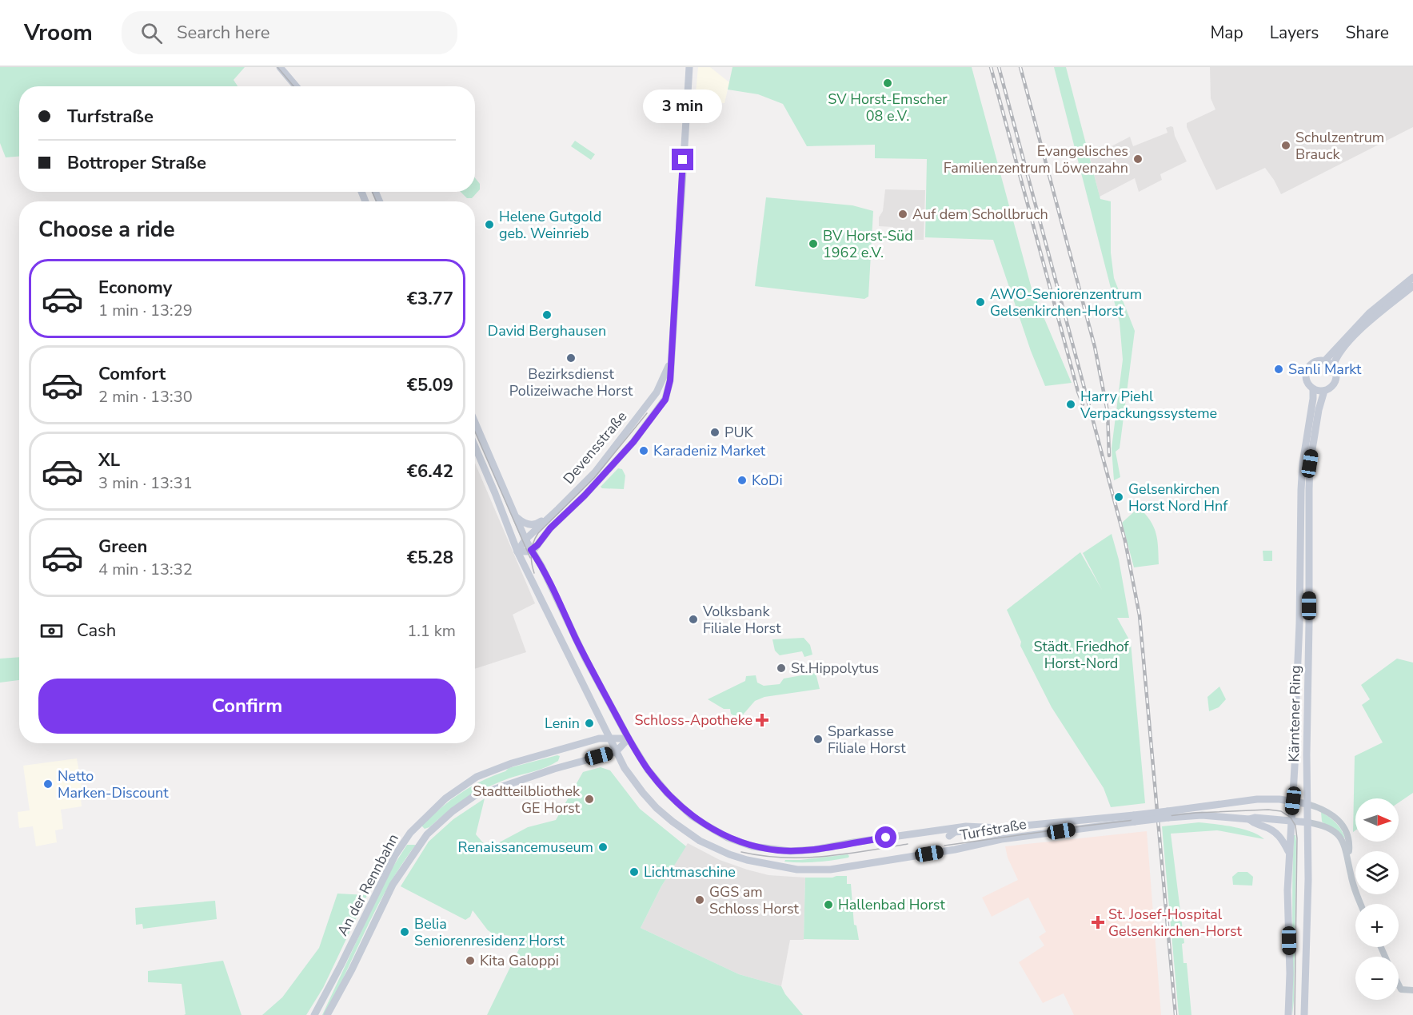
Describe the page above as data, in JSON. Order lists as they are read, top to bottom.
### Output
{
  "streets": {
    "main road": [
      "Devensstraße",
      "Kärntener Ring",
      "Turfstraße",
      "An der Rennbahn"
    ]
  },
  "crossings": [
    ["Devensstraße", "Turfstraße"],
    ["Kärntener Ring", "Turfstraße"],
    ["Turfstraße", "An der Rennbahn"]
  ],
  "parks": ["Städt. Friedhof Horst-Nord"],
  "places": {
    "other": [
      "SV Horst-Emscher 08 e.V.",
      "Schulzentrum Brauck",
      "Evangelisches Familienzentrum Löwenzahn",
      "Auf dem Schollbruch",
      "Helene Gutgold geb. Weinrieb",
      "BV Horst-Süd 1962 e.V.",
      "AWO-Seniorenzentrum Gelsenkirchen-Horst",
      "David Berghausen",
      "Bezirksdienst Polizeiwache Horst",
      "Sanli Markt",
      "Harry Piehl Verpackungssysteme",
      "PUK",
      "Karadeniz Market",
      "KoDi",
      "Gelsenkirchen Horst Nord Hnf",
      "Volksbank Filiale Horst",
      "St.Hippolytus",
      "Lenin",
      "Sparkasse Filiale Horst",
      "Netto Marken-Discount",
      "Stadtteilbliothek GE Horst",
      "Renaissancemuseum",
      "Lichtmaschine",
      "GGS am Schloss Horst",
      "Hallenbad Horst",
      "Belia Seniorenresidenz Horst",
      "Kita Galoppi"
    ],
    "health": ["Schloss-Apotheke", "St. Josef-Hospital Gelsenkirchen-Horst"]
  },
  "north": "right",
  "page": {
    "header": "Vroom",
    "search": "Search here",
    "nav": ["Map", "Layers", "Share"],
    "banner": ["Turfstraße", "Bottroper Straße"],
    "bubble": "3 min",
    "heading": "Choose a ride",
    "list": [
      {
        "name": "Economy",
        "note": "1 min · 13:29",
        "value": "€3.77"
      },
      {
        "name": "Comfort",
        "note": "2 min · 13:30",
        "value": "€5.09"
      },
      {
        "name": "XL",
        "note": "3 min · 13:31",
        "value": "€6.42"
      },
      {
        "name": "Green",
        "note": "4 min · 13:32",
        "value": "€5.28"
      }
    ],
    "pay": ["Cash", "1.1 km"],
    "buttons": "Confirm",
    "map_buttons": ["+", "−"]
  }
}
